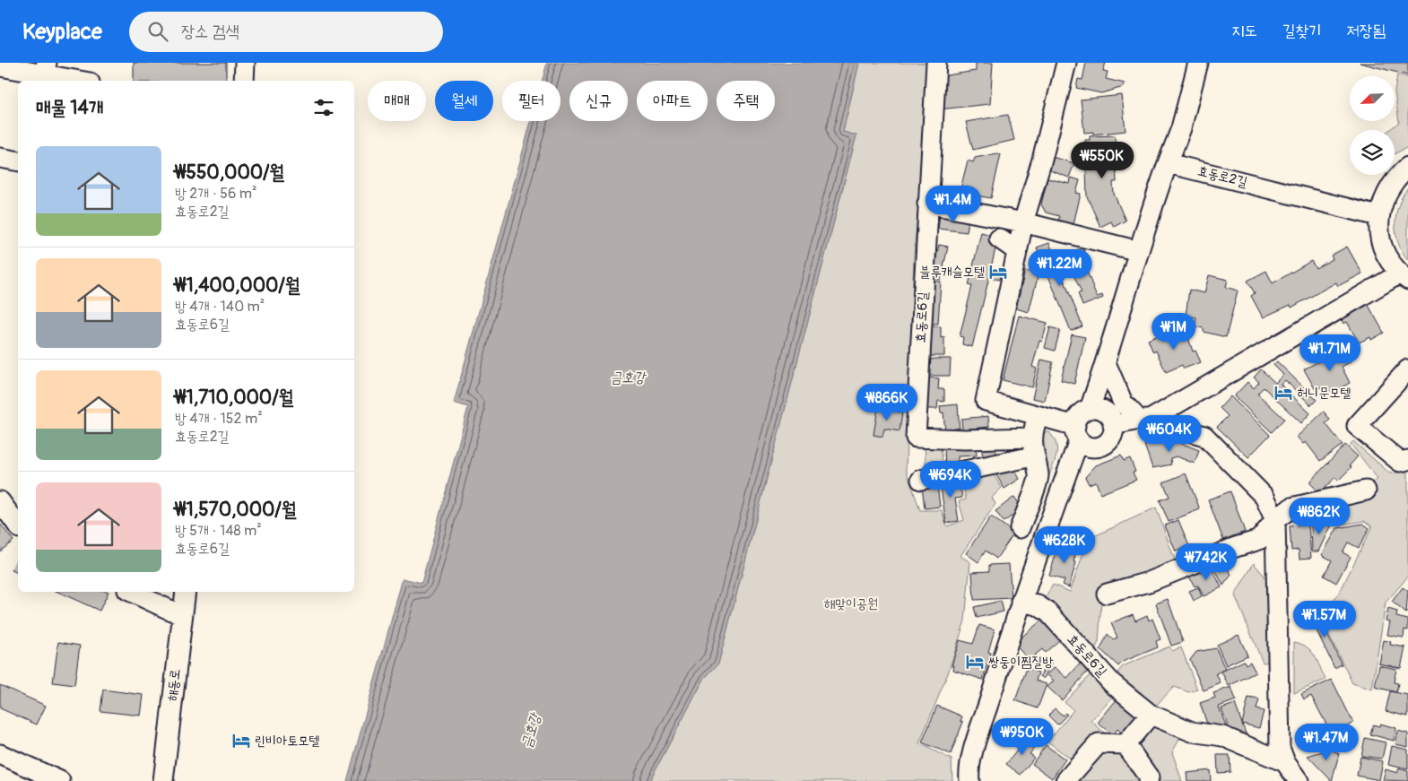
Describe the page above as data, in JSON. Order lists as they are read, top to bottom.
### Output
{
  "streets": {
    "street": ["효동로2길", "효동로6길", "해동로"]
  },
  "water": ["금호강"],
  "parks": ["해맞이공원"],
  "places": {
    "hotel": [
      "블루캐슬모텔",
      "허니문모텔",
      "쌍둥이찜질방",
      "린비아토모텔"
    ]
  },
  "north": "bottom left",
  "page": {
    "header": "Keyplace",
    "search": "장소 검색",
    "nav": ["지도", "길찾기", "저장됨"],
    "chip": [
      "매매",
      "월세",
      "필터",
      "신규",
      "아파트",
      "주택"
    ],
    "heading": "매물 14개",
    "list": [
      {
        "name": "₩550,000/월",
        "note": "방 2개 · 56 m² · 효동로2길"
      },
      {
        "name": "₩1,400,000/월",
        "note": "방 4개 · 140 m² · 효동로6길"
      },
      {
        "name": "₩1,710,000/월",
        "note": "방 4개 · 152 m² · 효동로2길"
      },
      {
        "name": "₩1,570,000/월",
        "note": "방 5개 · 148 m² · 효동로6길"
      }
    ],
    "price": [
      "₩550K",
      "₩1.4M",
      "₩1.22M",
      "₩1M",
      "₩1.71M",
      "₩866K",
      "₩604K",
      "₩694K",
      "₩862K",
      "₩628K",
      "₩742K",
      "₩1.57M",
      "₩950K",
      "₩1.47M"
    ]
  }
}
